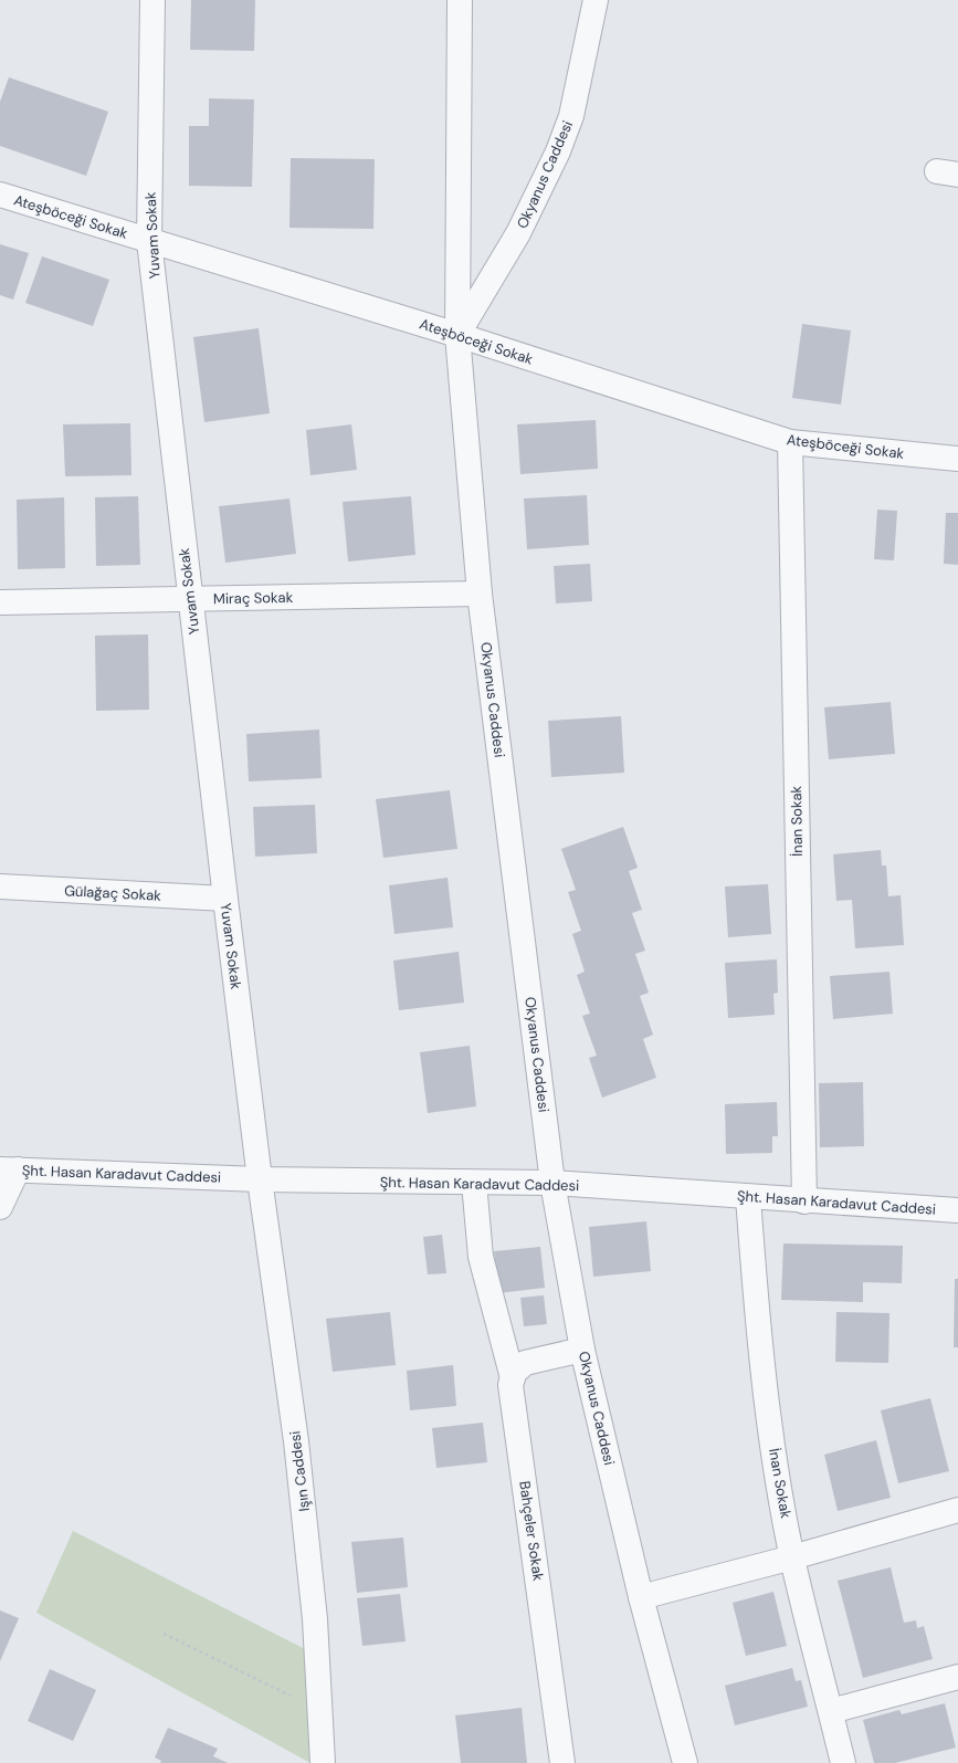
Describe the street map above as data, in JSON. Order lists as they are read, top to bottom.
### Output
{
  "streets": {
    "street": [
      "Okyanus Caddesi",
      "Ateşböceği Sokak",
      "Yuvam Sokak",
      "Miraç Sokak",
      "İnan Sokak",
      "Gülağaç Sokak",
      "Şht. Hasan Karadavut Caddesi",
      "Işın Caddesi",
      "Bahçeler Sokak"
    ]
  },
  "crossings": [
    ["Okyanus Caddesi", "Ateşböceği Sokak"],
    ["Okyanus Caddesi", "Miraç Sokak"],
    ["Okyanus Caddesi", "Şht. Hasan Karadavut Caddesi"],
    ["Ateşböceği Sokak", "Yuvam Sokak"],
    ["Ateşböceği Sokak", "İnan Sokak"],
    ["Yuvam Sokak", "Miraç Sokak"],
    ["Yuvam Sokak", "Gülağaç Sokak"],
    ["Yuvam Sokak", "Şht. Hasan Karadavut Caddesi"],
    ["Yuvam Sokak", "Işın Caddesi"],
    ["İnan Sokak", "Şht. Hasan Karadavut Caddesi"],
    ["Şht. Hasan Karadavut Caddesi", "Işın Caddesi"],
    ["Şht. Hasan Karadavut Caddesi", "Bahçeler Sokak"]
  ]
}
